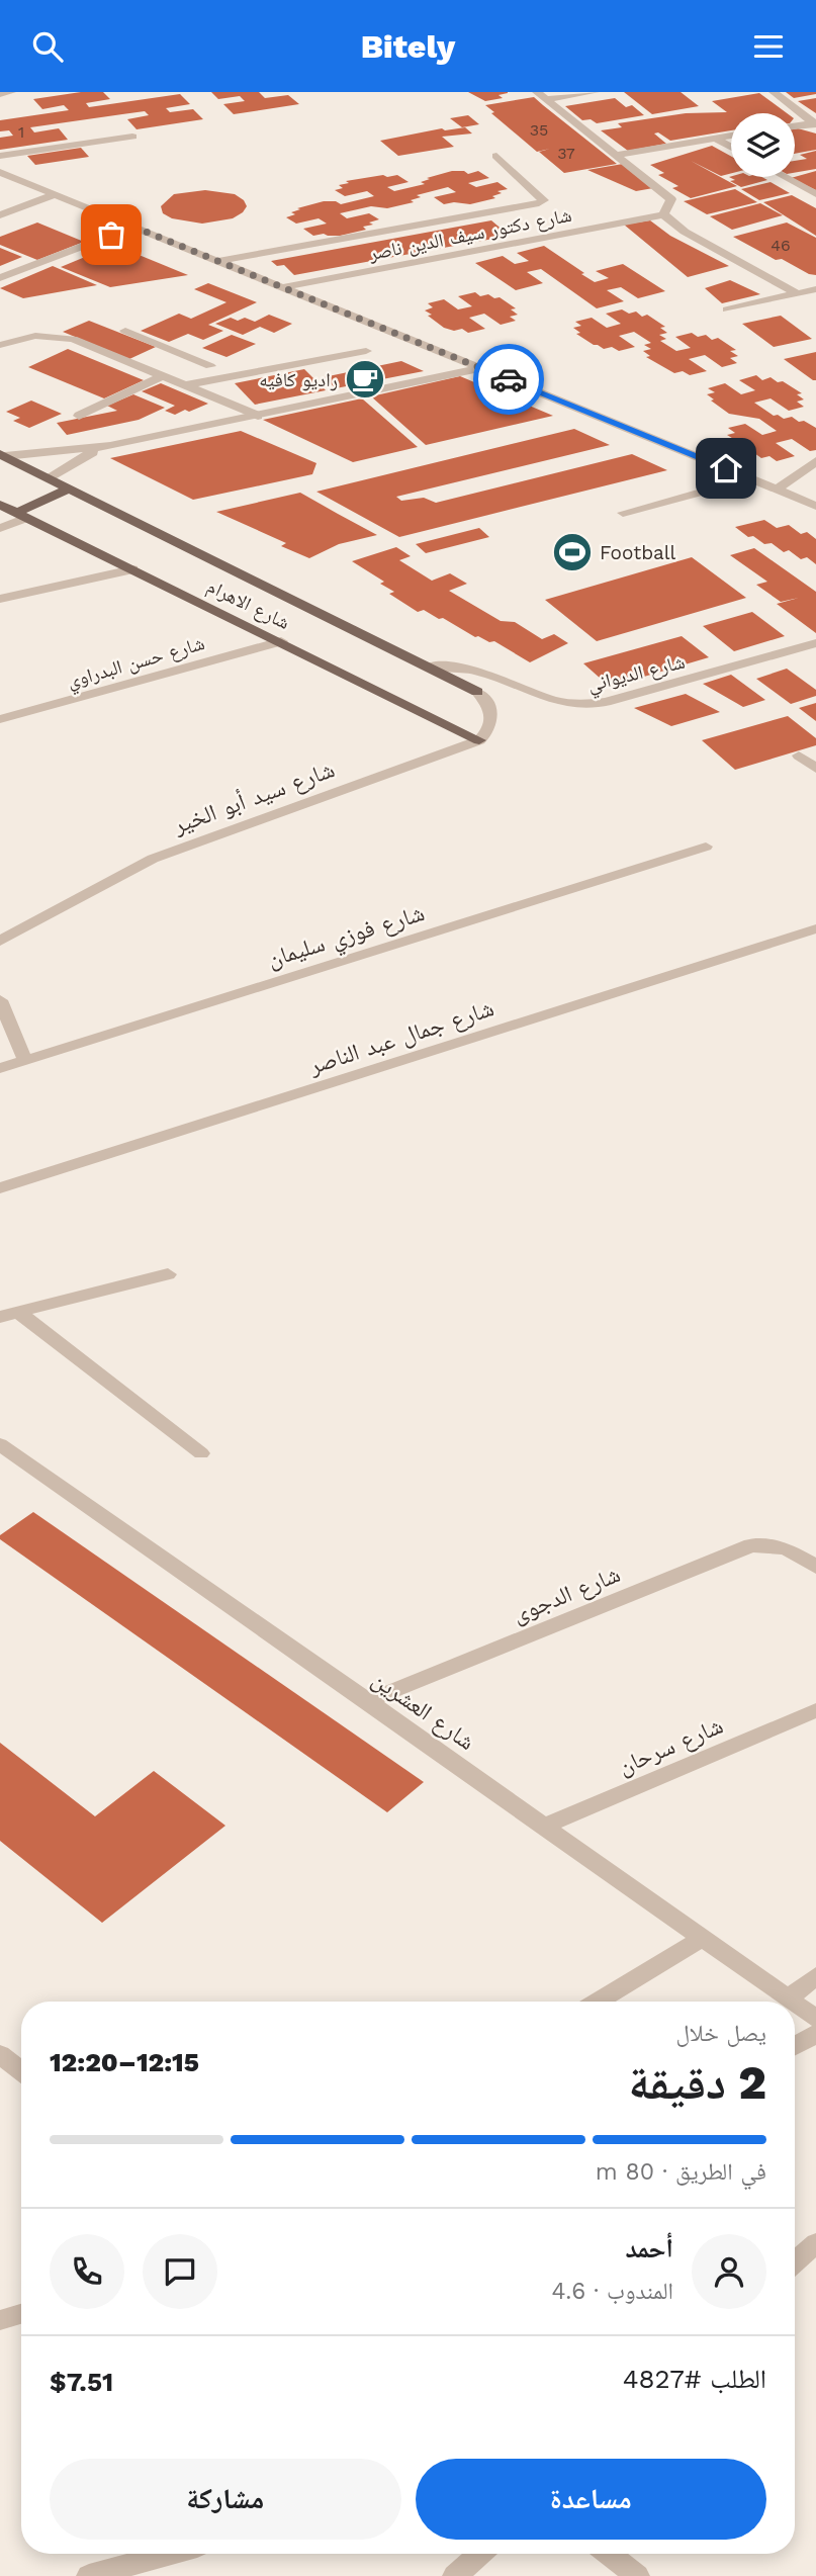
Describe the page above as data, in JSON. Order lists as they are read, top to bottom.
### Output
{
  "streets": {
    "main road": ["شارع الاهرام"],
    "street": [
      "شارع دكتور سيف الدين ناصر",
      "شارع حسن البدراوي",
      "شارع الديواني",
      "شارع سيد أبو الخير",
      "شارع فوزي سليمان",
      "شارع جمال عبد الناصر",
      "شارع الدجوى",
      "شارع العشرين",
      "شارع سرحان"
    ]
  },
  "crossings": [
    ["شارع الاهرام", "شارع حسن البدراوي"],
    ["شارع الاهرام", "شارع الديواني"],
    ["شارع الاهرام", "شارع سيد أبو الخير"],
    ["شارع الدجوى", "شارع العشرين"],
    ["شارع العشرين", "شارع سرحان"]
  ],
  "places": {
    "cafe": ["راديو كافيه"],
    "sports": ["Football"]
  },
  "house_numbers": [
    "35",
    "1",
    "37",
    "46"
  ],
  "page": {
    "header": "Bitely",
    "heading": ["2 دقيقة", "يصل خلال", "12:15–12:20"],
    "panel": [
      "أحمد",
      "المندوب · 4.6",
      "الطلب #4827",
      "$7.51"
    ],
    "bar": "في الطريق · 80 m",
    "buttons": ["مساعدة", "مشاركة"]
  }
}
